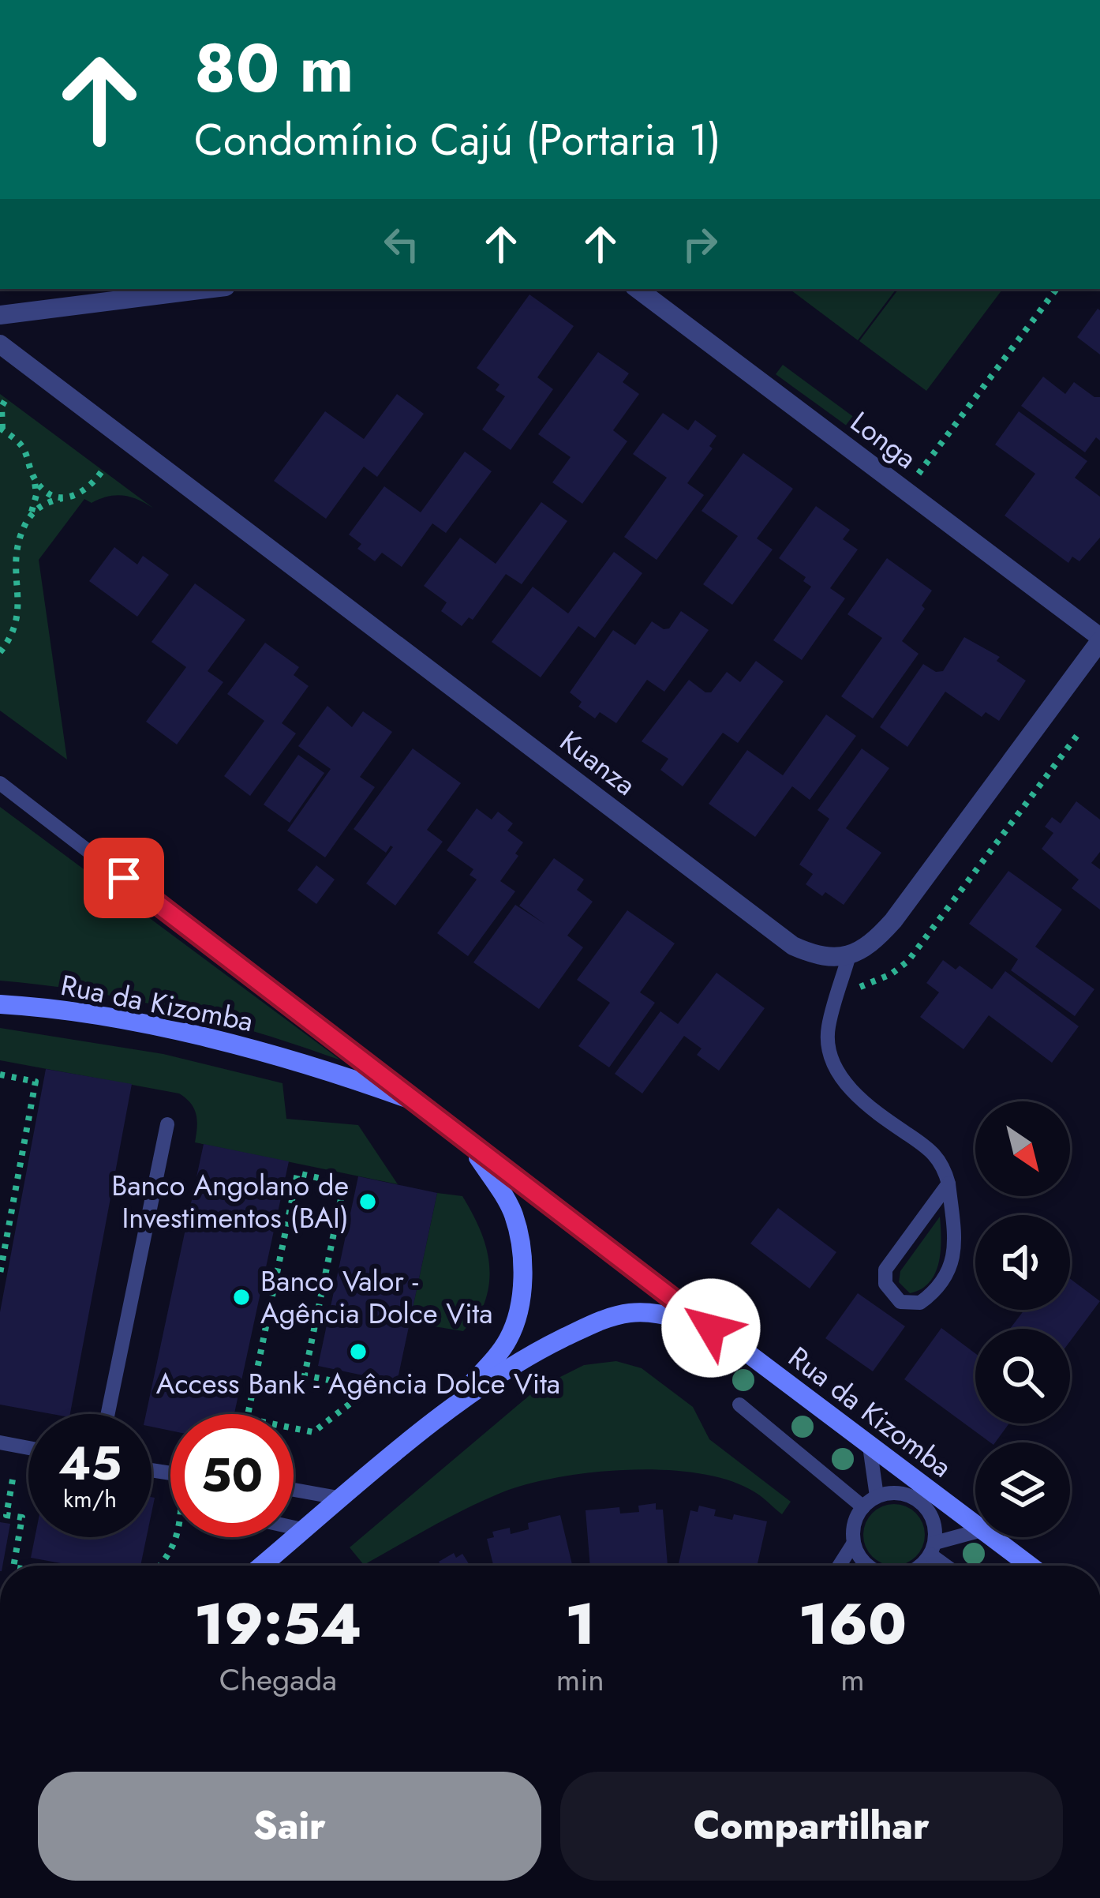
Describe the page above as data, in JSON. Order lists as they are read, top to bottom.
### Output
{
  "streets": {
    "main road": ["Rua da Kizomba"],
    "street": ["Longa", "Kuanza"]
  },
  "places": ["Banco Angolano de Investimentos (BAI)", "Banco Valor - Agência Dolce Vita", "Access Bank - Agência Dolce Vita"],
  "north": "bottom right",
  "page": {
    "turn": ["80 m", "Condomínio Cajú (Portaria 1)"],
    "speed": "45 km/h",
    "limit": "50",
    "eta": [
      "19:54",
      "Chegada",
      "1",
      "min",
      "160",
      "m"
    ],
    "buttons": ["Sair", "Compartilhar"]
  }
}
